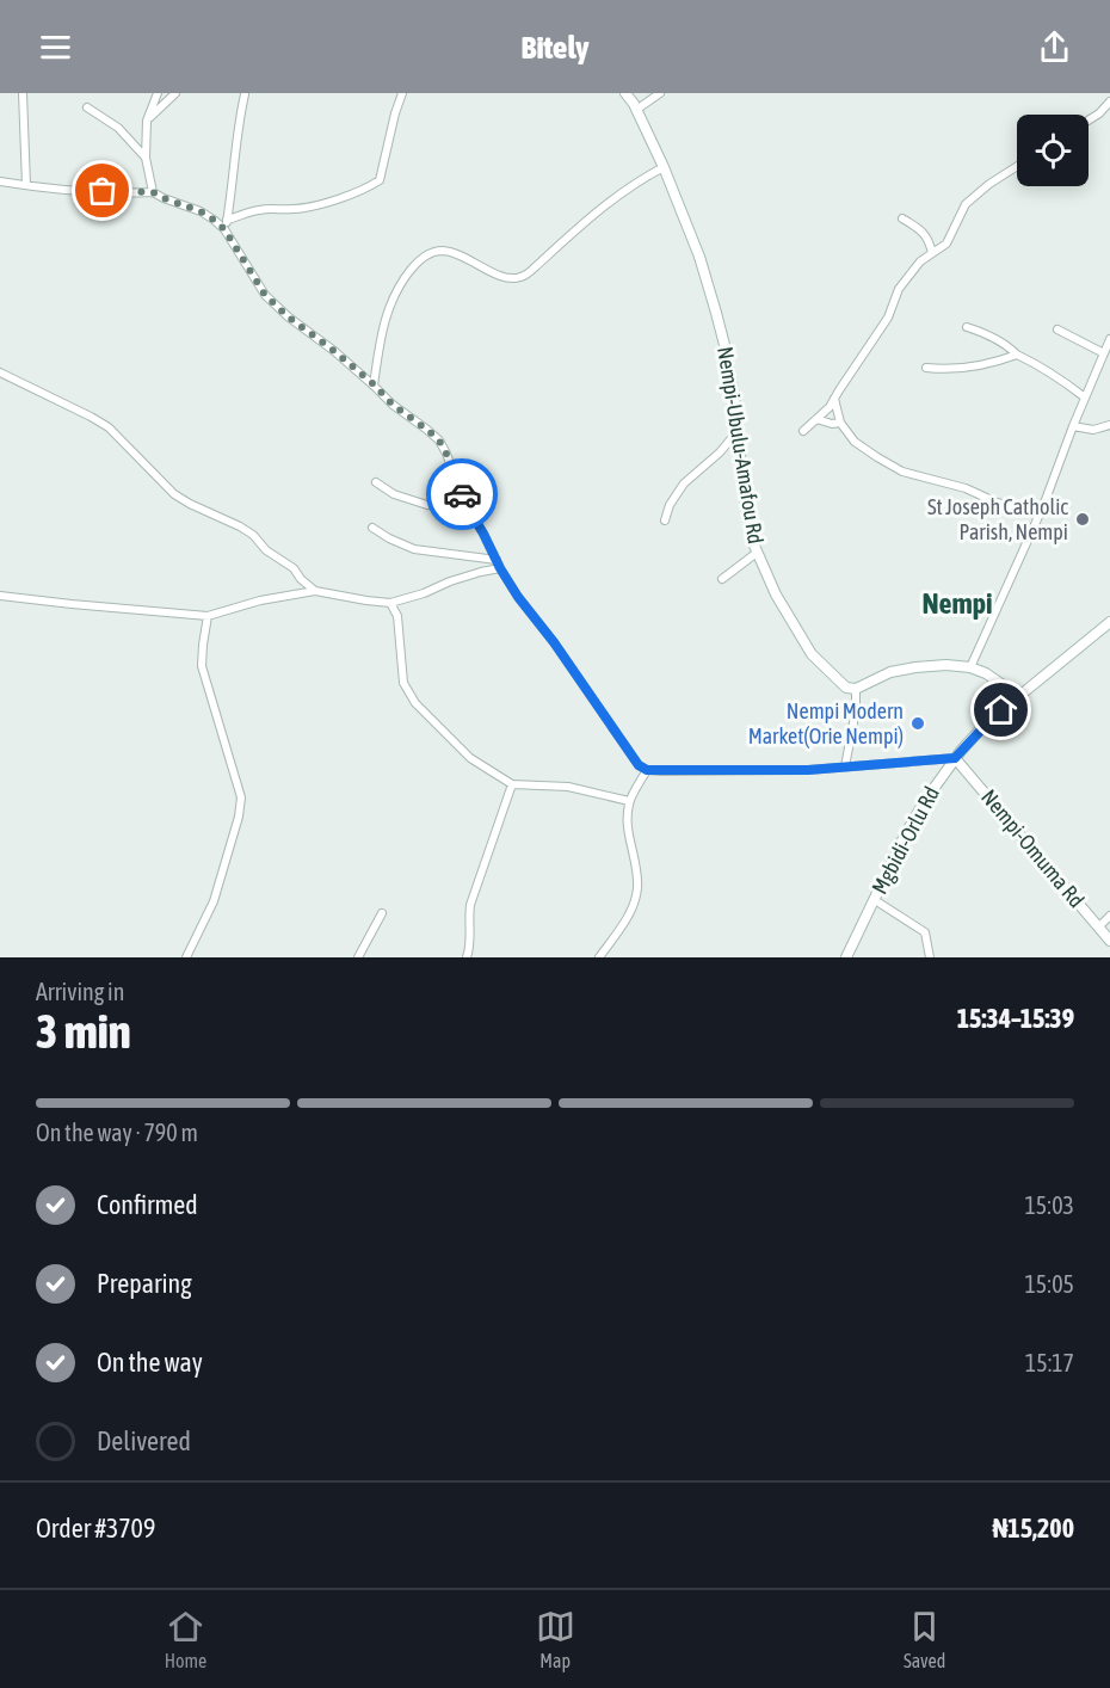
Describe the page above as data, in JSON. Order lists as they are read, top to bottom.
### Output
{
  "streets": {
    "street": ["Nempi-Ubulu-Amafou Rd", "Mgbidi-Orlu Rd", "Nempi-Omuma Rd"]
  },
  "crossings": [
    ["Mgbidi-Orlu Rd", "Nempi-Omuma Rd"]
  ],
  "districts": ["Nempi"],
  "places": ["St Joseph Catholic Parish, Nempi", "Nempi Modern Market(Orie Nempi)"],
  "page": {
    "header": "Bitely",
    "heading": ["3 min", "Arriving in", "15:34–15:39"],
    "panel": ["Order #3709", "₦15,200"],
    "bar": "On the way · 790 m",
    "list": [
      ["Confirmed", "15:03"],
      ["Preparing", "15:05"],
      ["On the way", "15:17"],
      "Delivered"
    ],
    "tabs": ["Home", "Map", "Saved"]
  }
}
